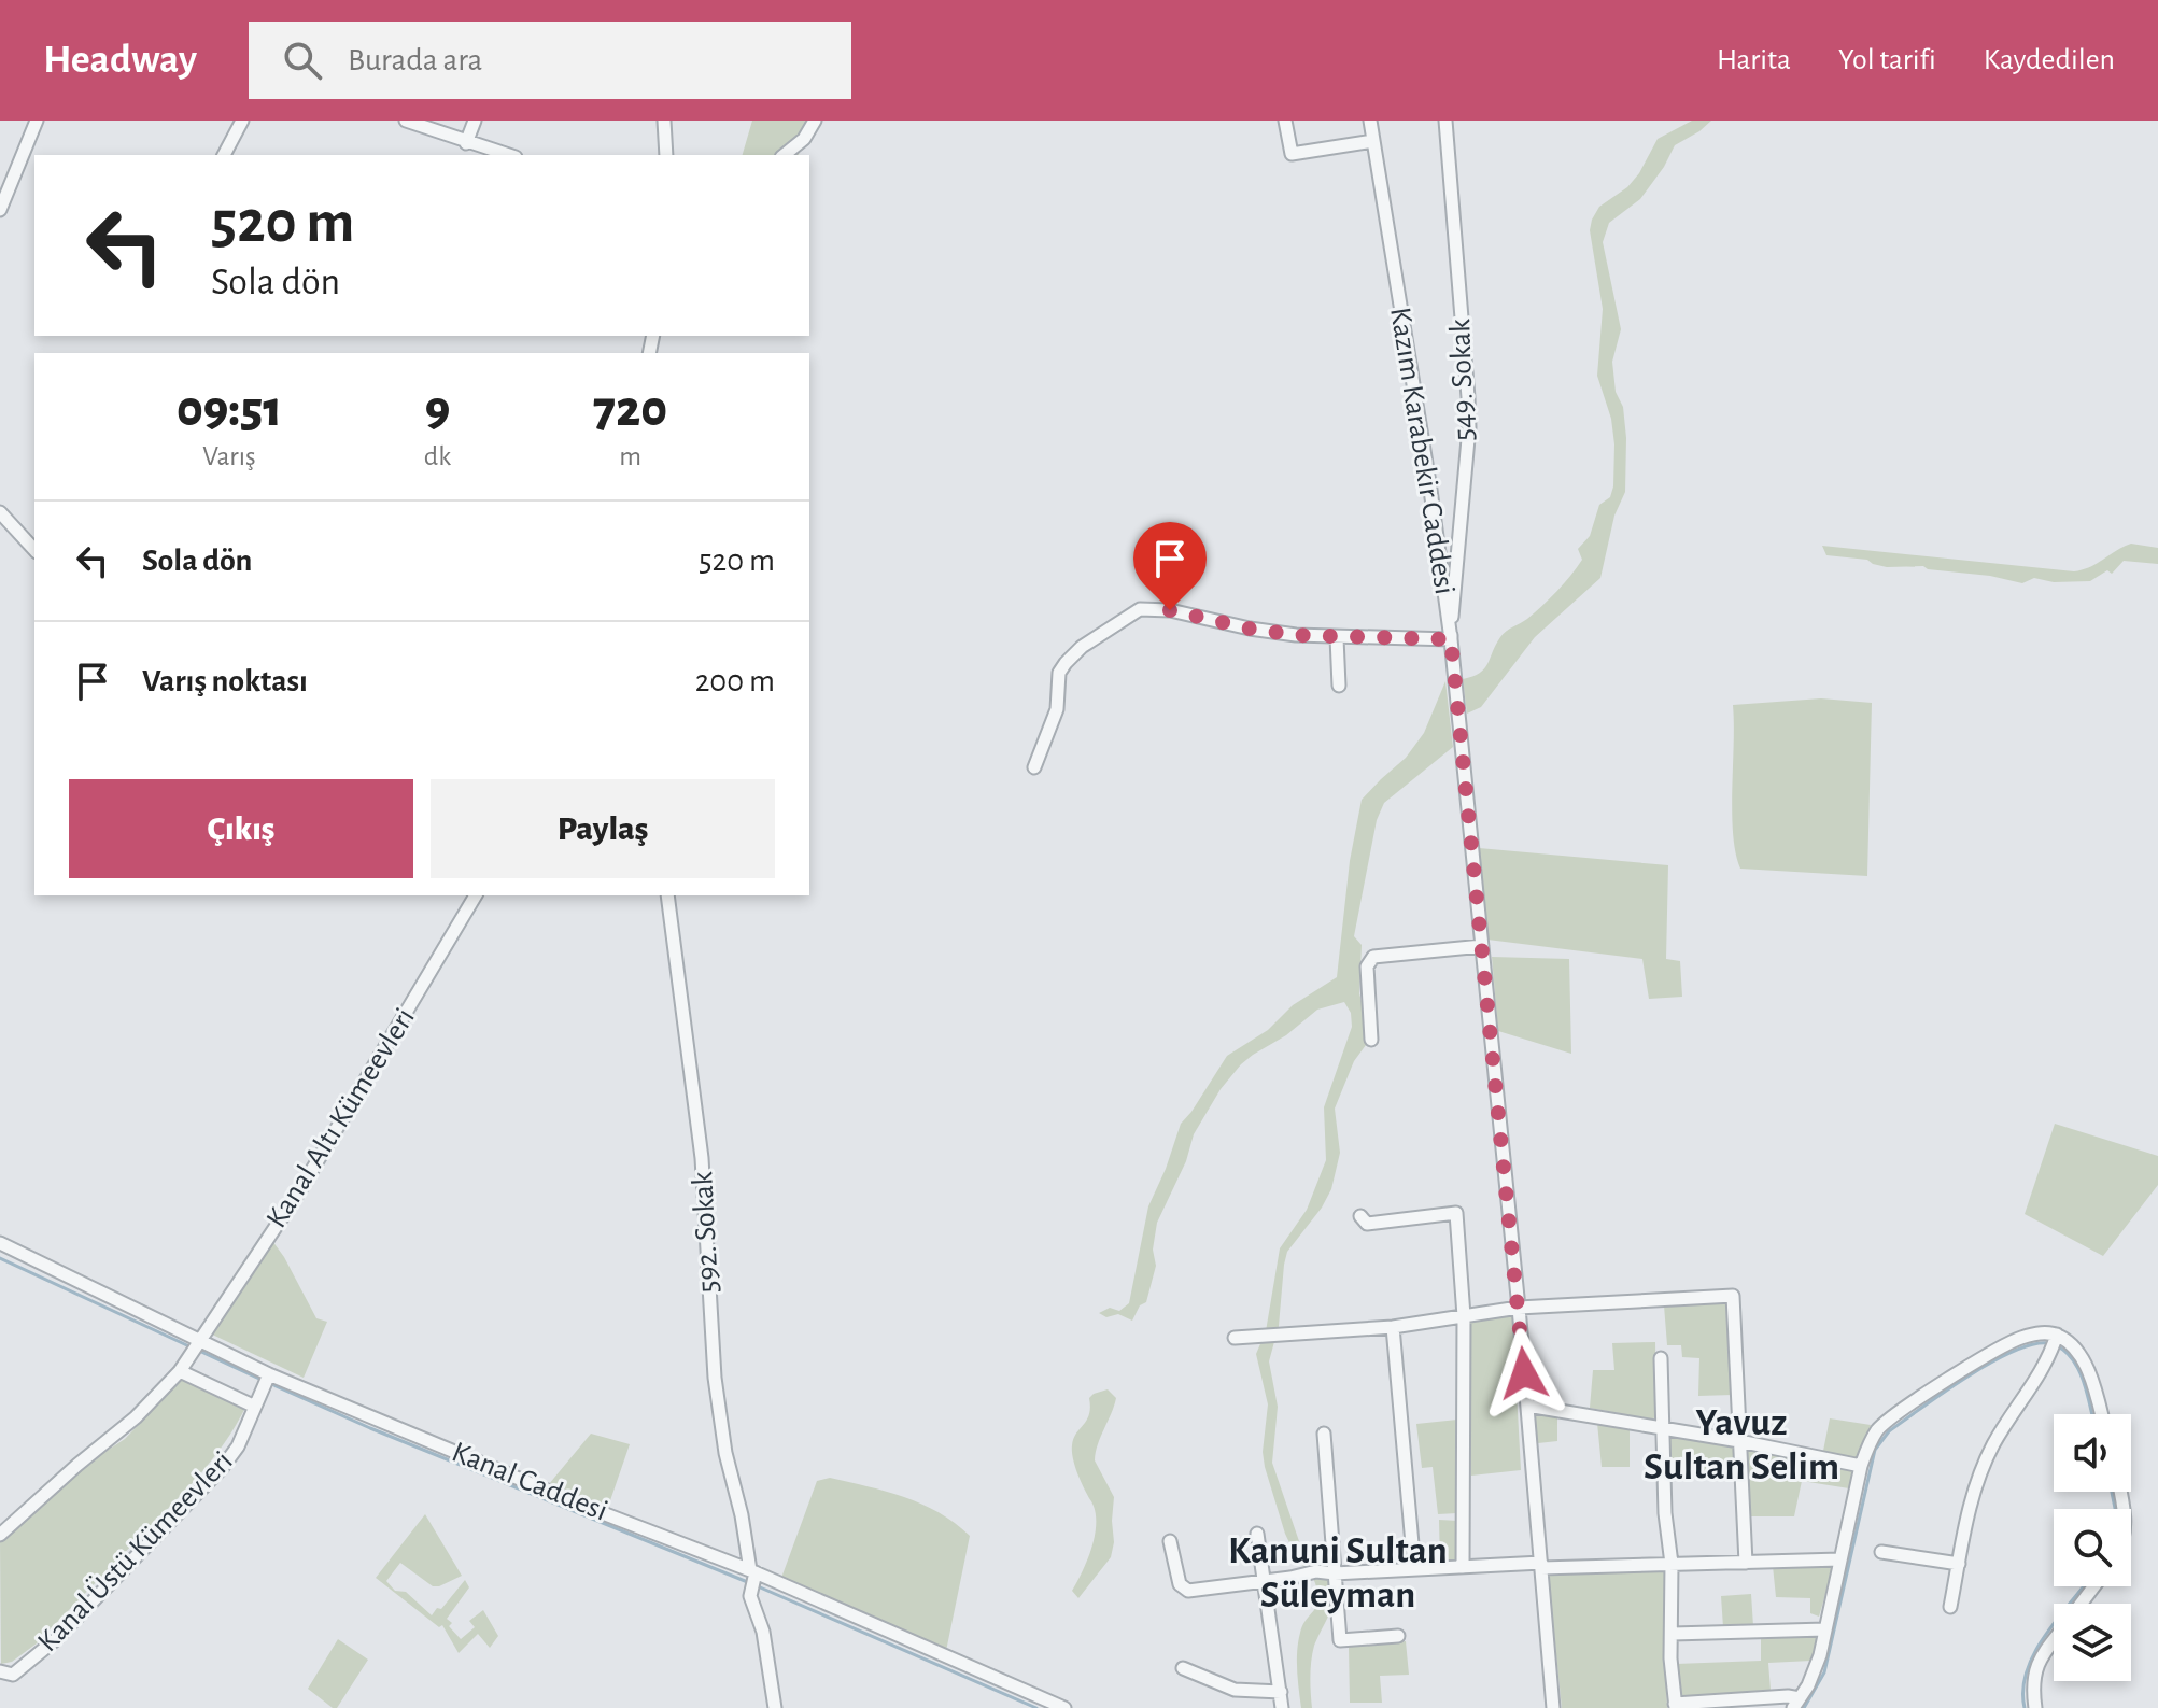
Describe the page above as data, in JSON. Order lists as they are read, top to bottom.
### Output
{
  "streets": {
    "street": [
      "549. Sokak",
      "Kazım Karabekir Caddesi",
      "Kanal Altı Kümeevleri",
      "592. Sokak",
      "Kanal Caddesi",
      "Kanal Üstü Kümeevleri"
    ]
  },
  "crossings": [
    ["549. Sokak", "Kazım Karabekir Caddesi"],
    ["Kanal Altı Kümeevleri", "Kanal Caddesi"],
    ["592. Sokak", "Kanal Caddesi"],
    ["Kanal Caddesi", "Kanal Üstü Kümeevleri"]
  ],
  "districts": ["Yavuz Sultan Selim", "Kanuni Sultan Süleyman"],
  "page": {
    "header": "Headway",
    "search": "Burada ara",
    "nav": ["Harita", "Yol tarifi", "Kaydedilen"],
    "turn": ["520 m", "Sola dön"],
    "eta": [
      "09:51",
      "Varış",
      "9",
      "dk",
      "720",
      "m"
    ],
    "list": [
      {
        "name": "Sola dön",
        "value": "520 m"
      },
      {
        "name": "Varış noktası",
        "value": "200 m"
      }
    ],
    "buttons": ["Çıkış", "Paylaş"]
  }
}
